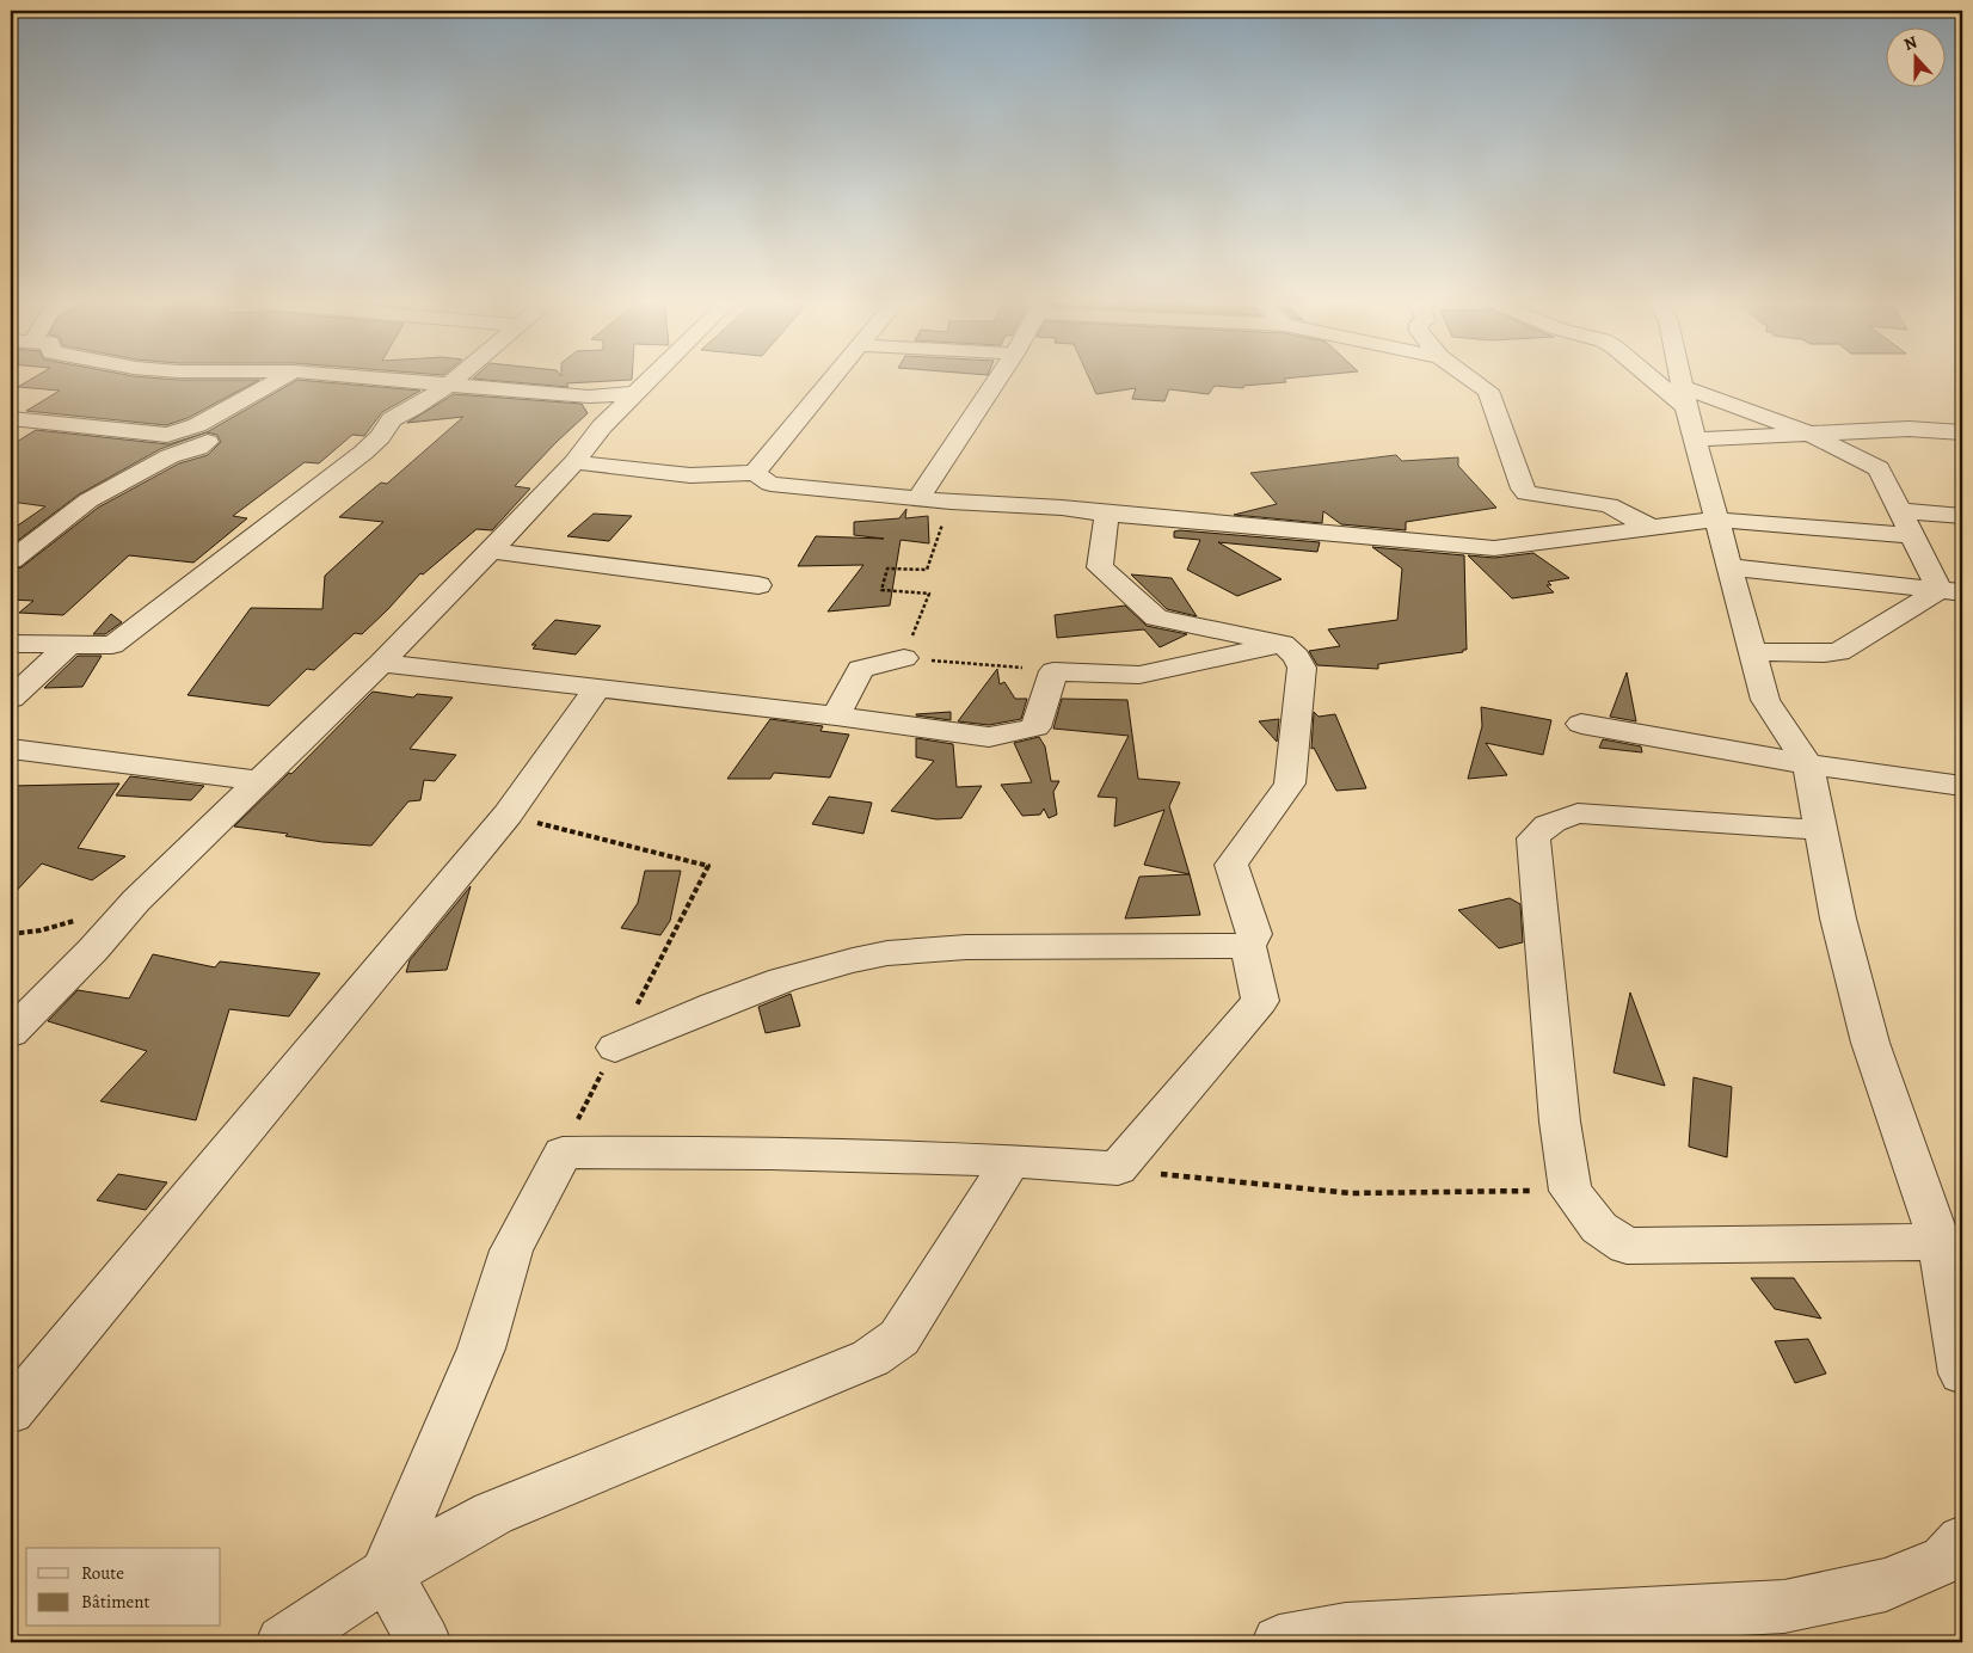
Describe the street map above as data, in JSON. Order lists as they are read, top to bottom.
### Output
{
  "legend": ["Route", "Bâtiment"],
  "north": "top"
}
